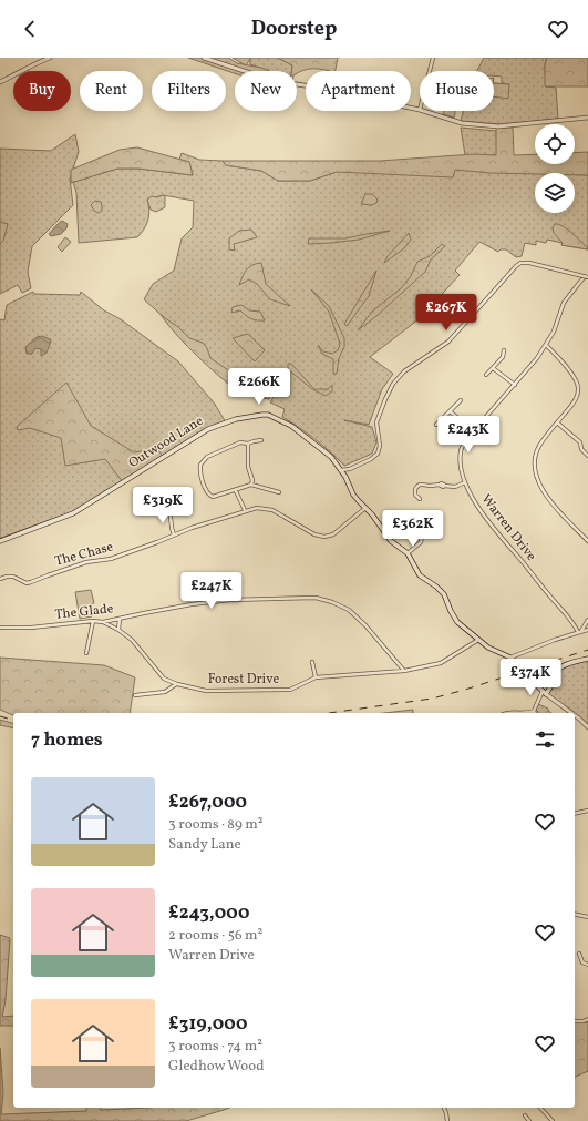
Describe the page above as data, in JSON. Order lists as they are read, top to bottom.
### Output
{
  "streets": {
    "main road": ["Outwood Lane"],
    "street": [
      "Warren Drive",
      "The Chase",
      "The Glade",
      "Forest Drive"
    ]
  },
  "crossings": [
    ["Outwood Lane", "The Chase"],
    ["The Glade", "Forest Drive"]
  ],
  "page": {
    "header": "Doorstep",
    "chip": [
      "Buy",
      "Rent",
      "Filters",
      "New",
      "Apartment",
      "House"
    ],
    "price": [
      "£267K",
      "£266K",
      "£243K",
      "£319K",
      "£362K",
      "£247K",
      "£374K"
    ],
    "heading": "7 homes",
    "list": [
      {
        "name": "£267,000",
        "note": "3 rooms · 89 m² · Sandy Lane"
      },
      {
        "name": "£243,000",
        "note": "2 rooms · 56 m² · Warren Drive"
      },
      {
        "name": "£319,000",
        "note": "3 rooms · 74 m² · Gledhow Wood"
      }
    ]
  }
}
